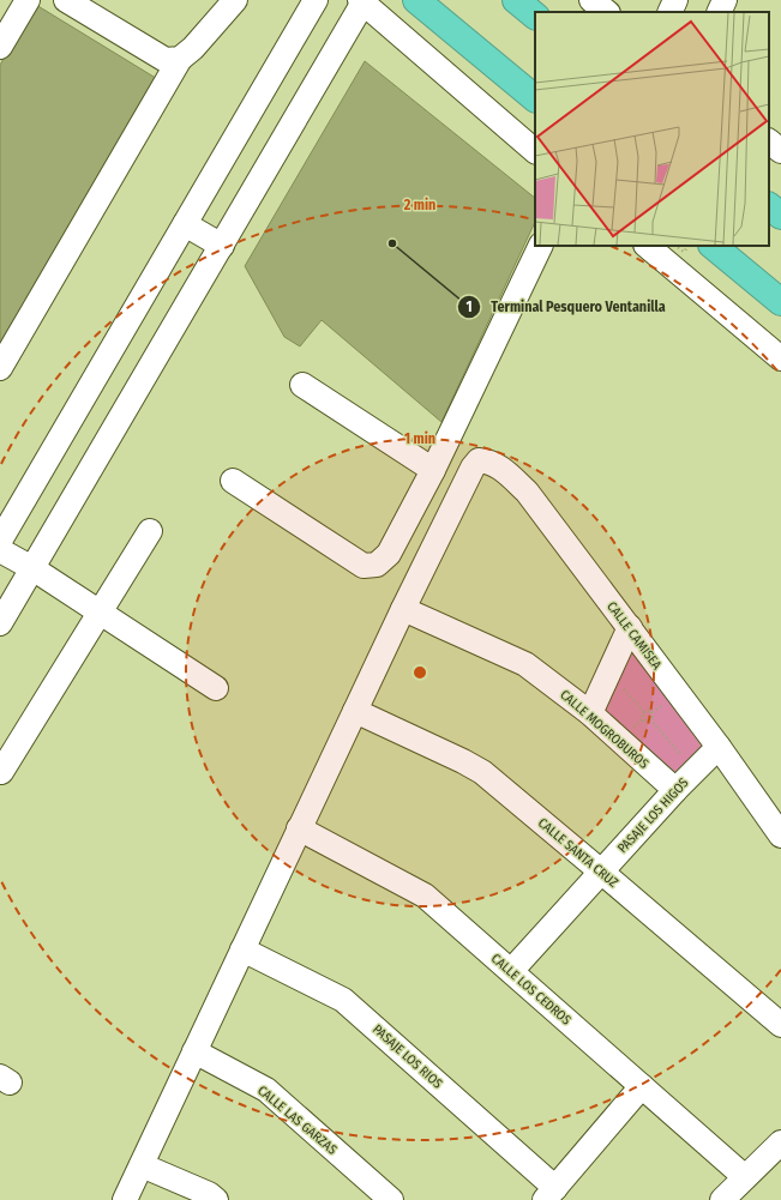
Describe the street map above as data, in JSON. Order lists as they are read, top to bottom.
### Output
{
  "streets": {
    "street": [
      "CALLE CAMISEA",
      "CALLE MOGROBUROS",
      "PASAJE LOS HIGOS",
      "CALLE SANTA CRUZ",
      "CALLE LOS CEDROS",
      "PASAJE LOS RIOS",
      "CALLE LAS GARZAS"
    ]
  },
  "crossings": [
    ["CALLE CAMISEA", "CALLE MOGROBUROS"],
    ["CALLE CAMISEA", "PASAJE LOS HIGOS"],
    ["CALLE MOGROBUROS", "PASAJE LOS HIGOS"],
    ["PASAJE LOS HIGOS", "CALLE SANTA CRUZ"],
    ["PASAJE LOS HIGOS", "CALLE LOS CEDROS"]
  ],
  "places": ["Terminal Pesquero Ventanilla"],
  "rings": ["2 min", "1 min"]
}
